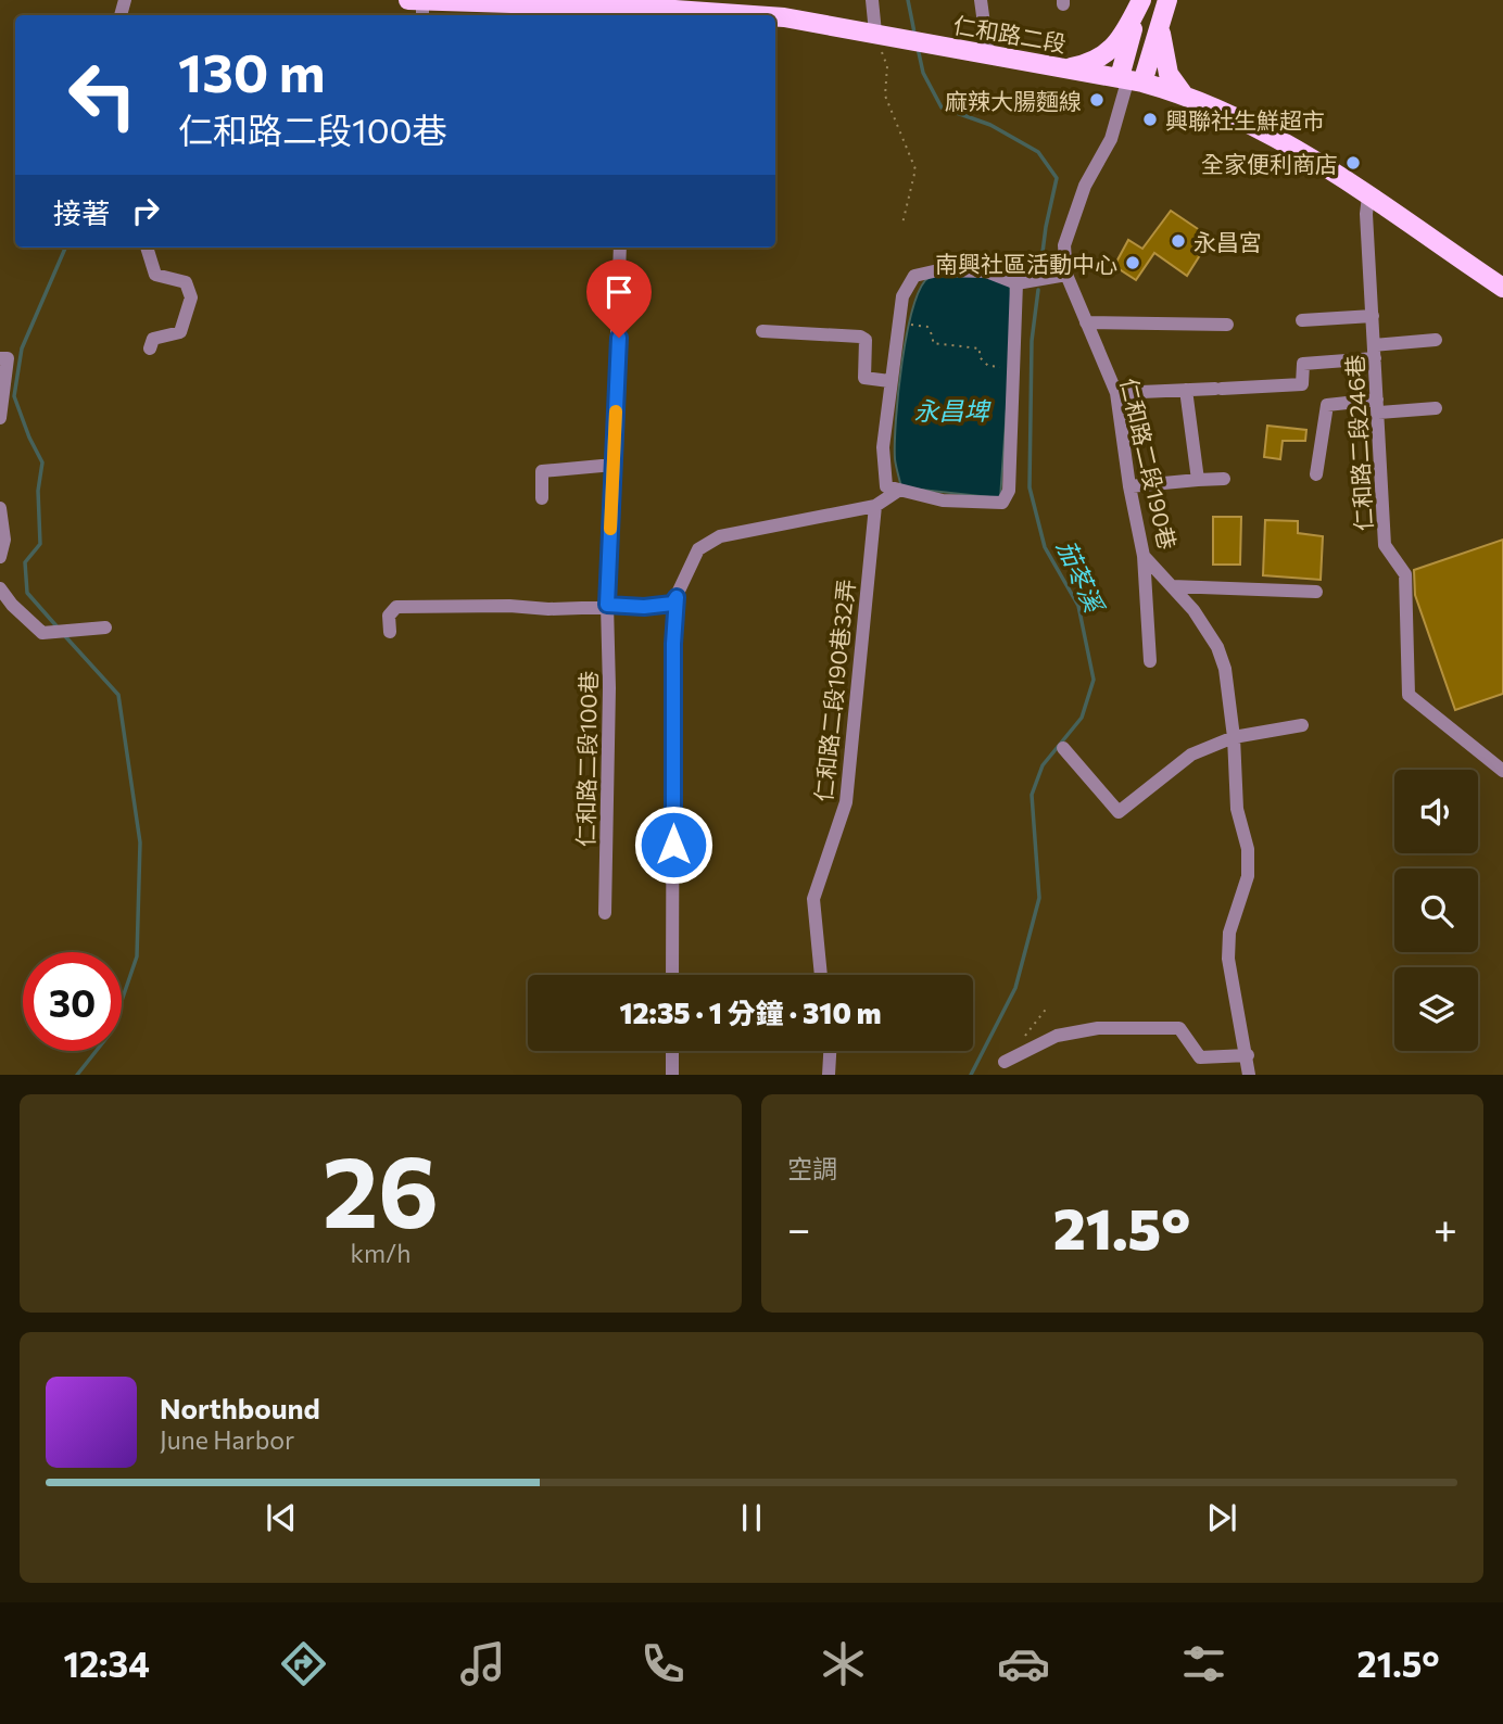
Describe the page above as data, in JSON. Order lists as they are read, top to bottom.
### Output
{
  "streets": {
    "main road": ["仁和路二段"],
    "street": [
      "仁和路二段246巷",
      "仁和路二段190巷",
      "仁和路二段190巷32弄",
      "仁和路二段100巷"
    ]
  },
  "crossings": [
    ["仁和路二段", "仁和路二段246巷"],
    ["仁和路二段", "仁和路二段190巷"]
  ],
  "water": ["永昌埤", "茄苳溪"],
  "places": [
    "麻辣大腸麵線",
    "興聯社生鮮超市",
    "全家便利商店",
    "永昌宮",
    "南興社區活動中心"
  ],
  "page": {
    "turn": ["130 m", "仁和路二段100巷"],
    "then": "接著",
    "limit": "30",
    "trip": "12:35 · 1 分鐘 · 310 m",
    "tile": [
      ["26", "km/h"],
      "空調"
    ],
    "heat": ["−", "21.5°", "+"],
    "song": ["Northbound", "June Harbor"],
    "tabs": ["12:34", "21.5°"]
  }
}
